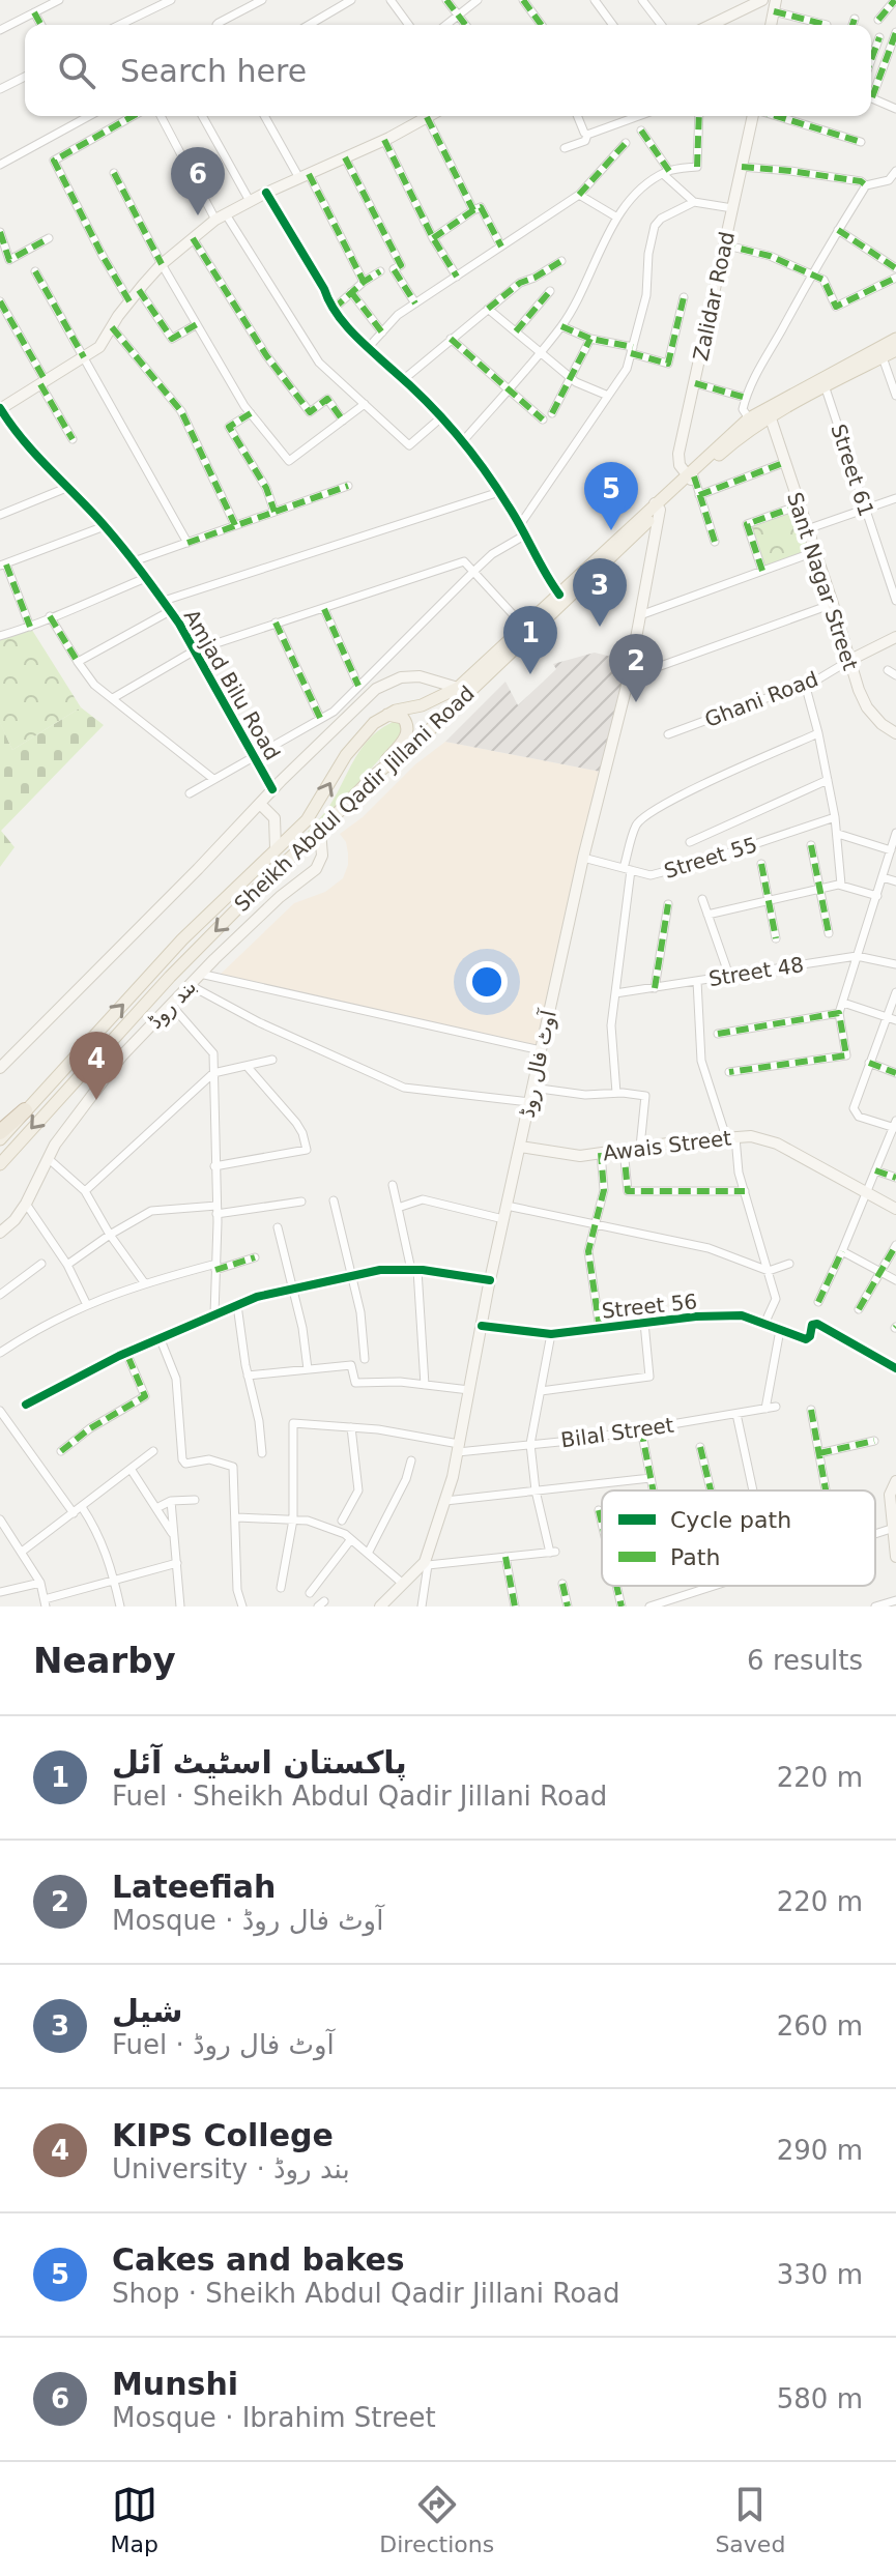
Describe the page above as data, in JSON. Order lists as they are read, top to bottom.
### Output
{
  "streets": {
    "main road": [
      "Zalidar Road",
      "Sant Nagar Street",
      "Amjad Bilu Road",
      "Ghani Road",
      "Sheikh Abdul Qadir Jillani Road",
      "بند روڈ",
      "آوٹ فال روڈ",
      "Awais Street"
    ],
    "street": [
      "Street 61",
      "Street 55",
      "Street 48",
      "Street 56",
      "Bilal Street"
    ]
  },
  "crossings": [
    ["Zalidar Road", "Sheikh Abdul Qadir Jillani Road"],
    ["Street 61", "Sheikh Abdul Qadir Jillani Road"],
    ["Sant Nagar Street", "Ghani Road"],
    ["Sant Nagar Street", "Sheikh Abdul Qadir Jillani Road"],
    ["Sheikh Abdul Qadir Jillani Road", "بند روڈ"],
    ["Sheikh Abdul Qadir Jillani Road", "آوٹ فال روڈ"],
    ["Street 55", "آوٹ فال روڈ"],
    ["آوٹ فال روڈ", "Awais Street"],
    ["آوٹ فال روڈ", "Street 56"],
    ["آوٹ فال روڈ", "Bilal Street"]
  ],
  "legend": ["Cycle path", "Path"],
  "page": {
    "search": "Search here",
    "pins": [
      "6",
      "5",
      "3",
      "1",
      "2",
      "4"
    ],
    "heading": ["Nearby", "6 results"],
    "list": [
      {
        "mark": "1",
        "name": "پاکستان اسٹیٹ آئل",
        "note": "Fuel · Sheikh Abdul Qadir Jillani Road",
        "value": "220 m"
      },
      {
        "mark": "2",
        "name": "Lateefiah",
        "note": "Mosque · آوٹ فال روڈ",
        "value": "220 m"
      },
      {
        "mark": "3",
        "name": "شیل",
        "note": "Fuel · آوٹ فال روڈ",
        "value": "260 m"
      },
      {
        "mark": "4",
        "name": "KIPS College",
        "note": "University · بند روڈ",
        "value": "290 m"
      },
      {
        "mark": "5",
        "name": "Cakes and bakes",
        "note": "Shop · Sheikh Abdul Qadir Jillani Road",
        "value": "330 m"
      },
      {
        "mark": "6",
        "name": "Munshi",
        "note": "Mosque · Ibrahim Street",
        "value": "580 m"
      }
    ],
    "nav": ["Map", "Directions", "Saved"]
  }
}
